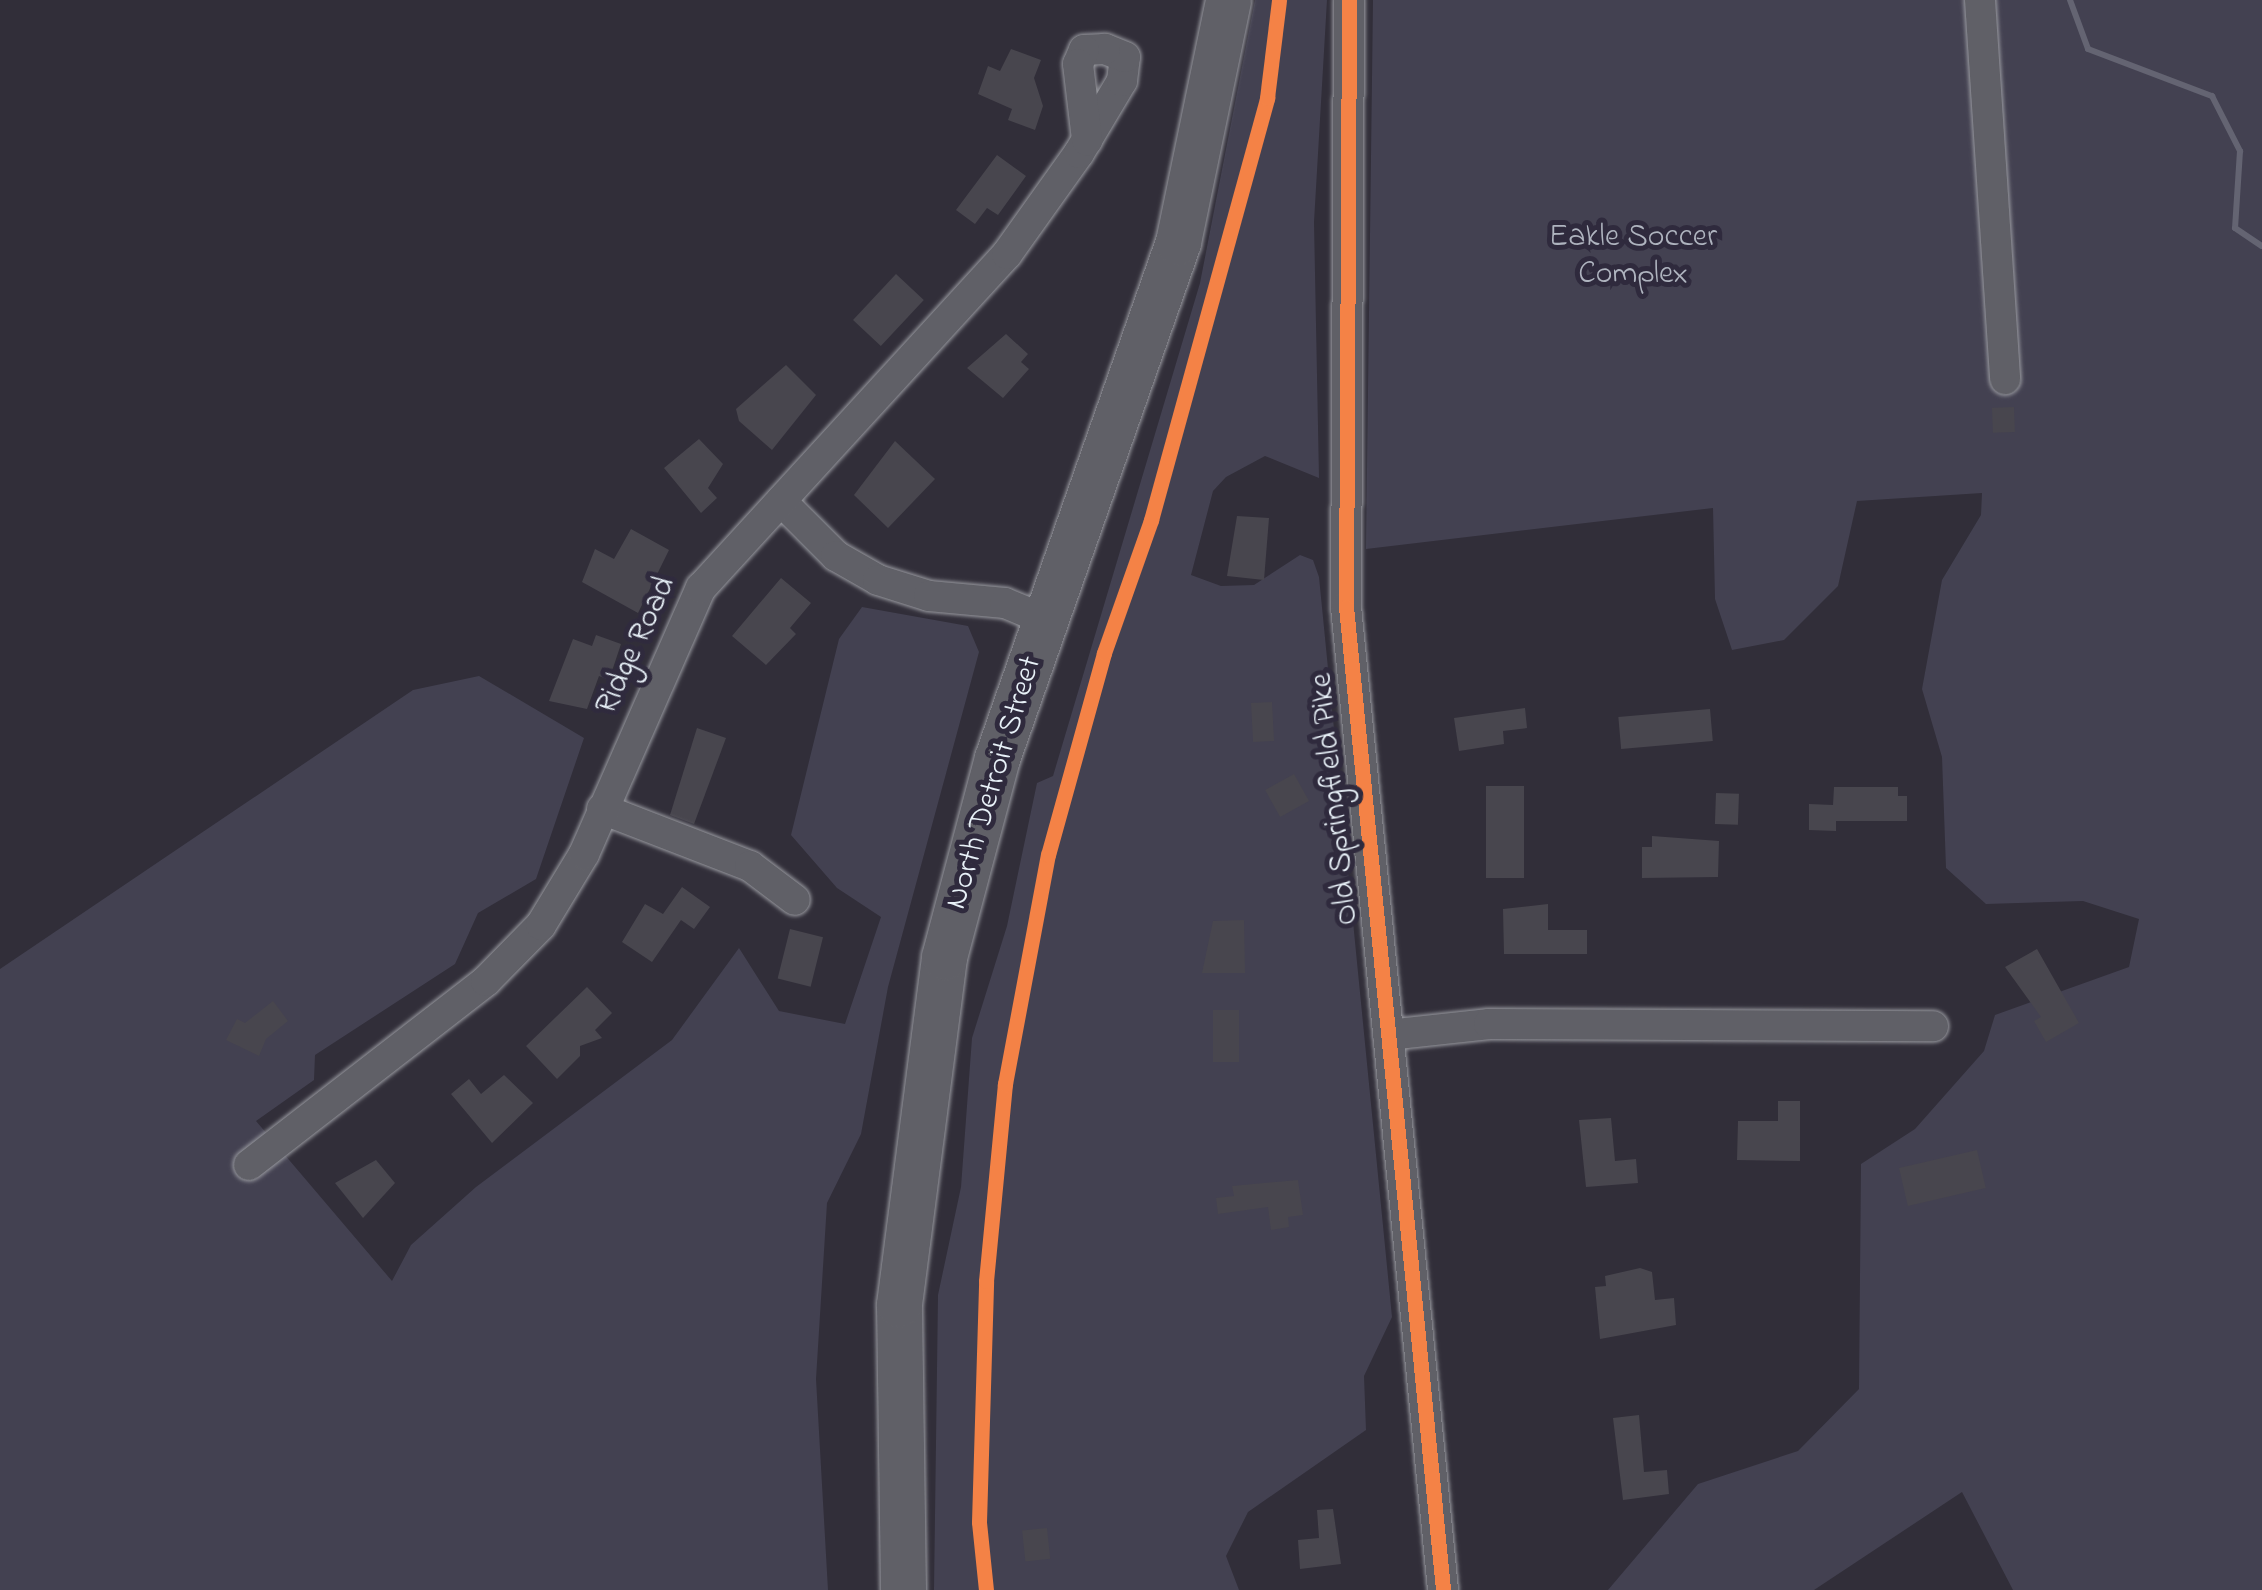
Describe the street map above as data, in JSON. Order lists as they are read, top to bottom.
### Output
{
  "streets": {
    "highway": ["North Detroit Street"],
    "street": ["Ridge Road", "Old Springfield Pike"]
  },
  "parks": ["Eakle Soccer Complex"]
}
